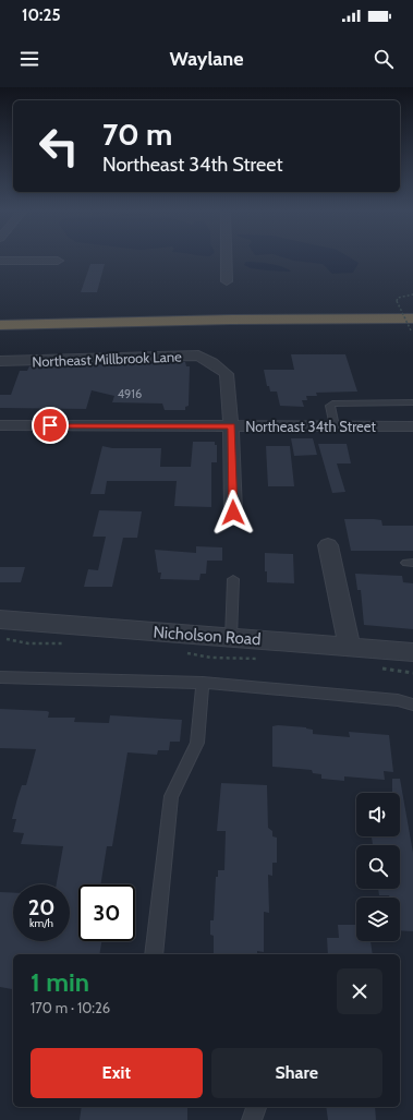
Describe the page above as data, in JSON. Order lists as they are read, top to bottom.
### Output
{
  "streets": {
    "street": ["Northeast Millbrook Lane", "Northeast 34th Street", "Nicholson Road"]
  },
  "crossings": [
    ["Northeast Millbrook Lane", "Northeast 34th Street"]
  ],
  "house_numbers": ["4916"],
  "page": {
    "status": "10:25",
    "header": "Waylane",
    "turn": ["70 m", "Northeast 34th Street"],
    "speed": "20 km/h",
    "limit": "30",
    "heading": ["1 min", "170 m · 10:26"],
    "buttons": ["Exit", "Share"]
  }
}
